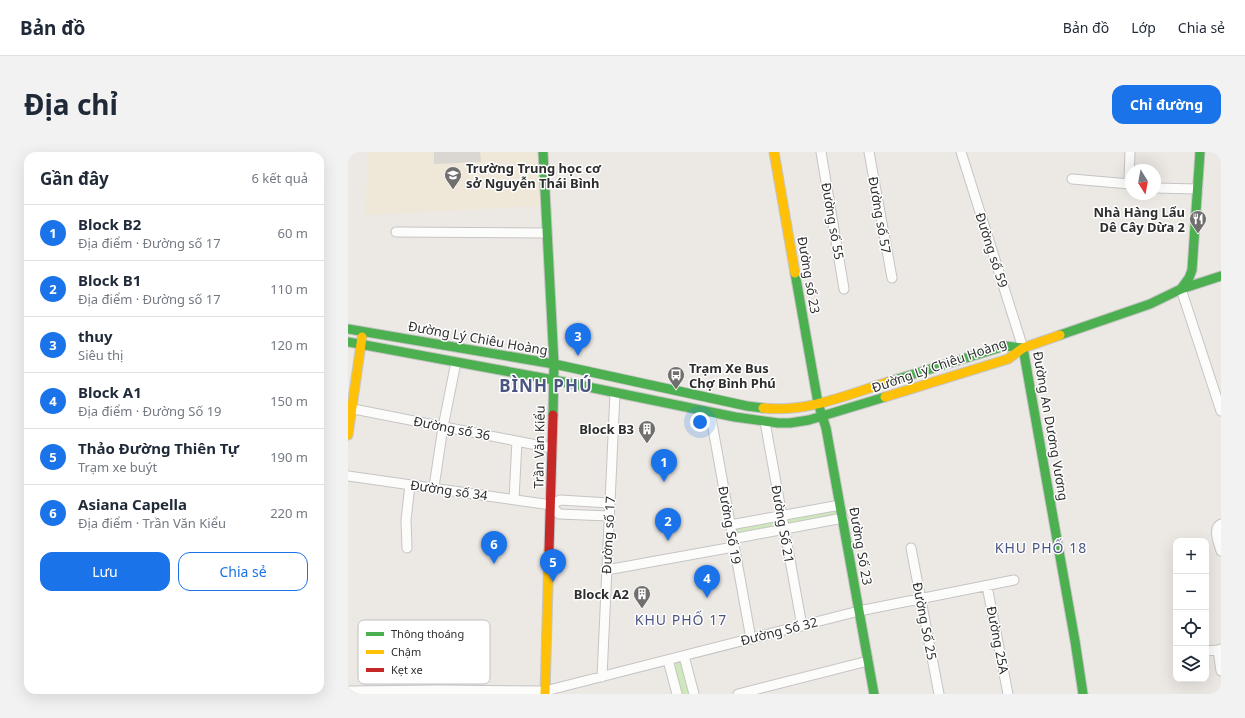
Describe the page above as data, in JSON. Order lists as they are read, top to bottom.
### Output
{
  "streets": {
    "main road": [
      "Đường số 23",
      "Đường Lý Chiêu Hoàng",
      "Đường An Dương Vương",
      "Trần Văn Kiểu",
      "Đường Số 23"
    ],
    "street": [
      "Đường số 57",
      "Đường số 55",
      "Đường số 59",
      "Đường số 36",
      "Đường số 34",
      "Đường Số 21",
      "Đường Số 19",
      "Đường số 17",
      "Đường Số 25",
      "Đường Số 32",
      "Đường 25A"
    ]
  },
  "crossings": [
    ["Đường số 59", "Đường Lý Chiêu Hoàng"],
    ["Đường số 59", "Đường An Dương Vương"],
    ["Đường số 23", "Đường Lý Chiêu Hoàng"],
    ["Đường số 23", "Đường Số 23"],
    ["Đường Lý Chiêu Hoàng", "Đường An Dương Vương"],
    ["Đường Lý Chiêu Hoàng", "Trần Văn Kiểu"],
    ["Đường Lý Chiêu Hoàng", "Đường Số 21"],
    ["Đường Lý Chiêu Hoàng", "Đường Số 19"],
    ["Đường Lý Chiêu Hoàng", "Đường số 17"],
    ["Đường Lý Chiêu Hoàng", "Đường Số 23"],
    ["Đường số 36", "Trần Văn Kiểu"],
    ["Trần Văn Kiểu", "Đường số 34"],
    ["Trần Văn Kiểu", "Đường Số 32"],
    ["Đường số 34", "Đường số 17"],
    ["Đường Số 21", "Đường Số 32"],
    ["Đường Số 19", "Đường Số 32"],
    ["Đường số 17", "Đường Số 32"],
    ["Đường Số 23", "Đường Số 32"],
    ["Đường Số 25", "Đường Số 32"],
    ["Đường Số 32", "Đường 25A"]
  ],
  "districts": ["BÌNH PHÚ", "KHU PHỐ 18", "KHU PHỐ 17"],
  "places": {
    "school or university": ["Trường Trung học cơ sở Nguyễn Thái Bình"],
    "restaurant": ["Nhà Hàng Lẩu Dê Cây Dừa 2"],
    "bus stop": ["Trạm Xe Bus Chợ Bình Phú"],
    "building": ["Block B3", "Block A2"]
  },
  "legend": ["Thông thoáng", "Chậm", "Kẹt xe"],
  "north": "bottom",
  "page": {
    "header": "Bản đồ",
    "nav": ["Bản đồ", "Lớp", "Chia sẻ"],
    "title": "Địa chỉ",
    "buttons": [
      "Chỉ đường",
      ["Lưu", "Chia sẻ"]
    ],
    "heading": ["Gần đây", "6 kết quả"],
    "list": [
      {
        "mark": "1",
        "name": "Block B2",
        "note": "Địa điểm · Đường số 17",
        "value": "60 m"
      },
      {
        "mark": "2",
        "name": "Block B1",
        "note": "Địa điểm · Đường số 17",
        "value": "110 m"
      },
      {
        "mark": "3",
        "name": "thuy",
        "note": "Siêu thị",
        "value": "120 m"
      },
      {
        "mark": "4",
        "name": "Block A1",
        "note": "Địa điểm · Đường Số 19",
        "value": "150 m"
      },
      {
        "mark": "5",
        "name": "Thảo Đường Thiên Tự",
        "note": "Trạm xe buýt",
        "value": "190 m"
      },
      {
        "mark": "6",
        "name": "Asiana Capella",
        "note": "Địa điểm · Trần Văn Kiểu",
        "value": "220 m"
      }
    ],
    "pins": [
      "3",
      "1",
      "2",
      "6",
      "5",
      "4"
    ],
    "map_buttons": ["+", "−"]
  }
}
